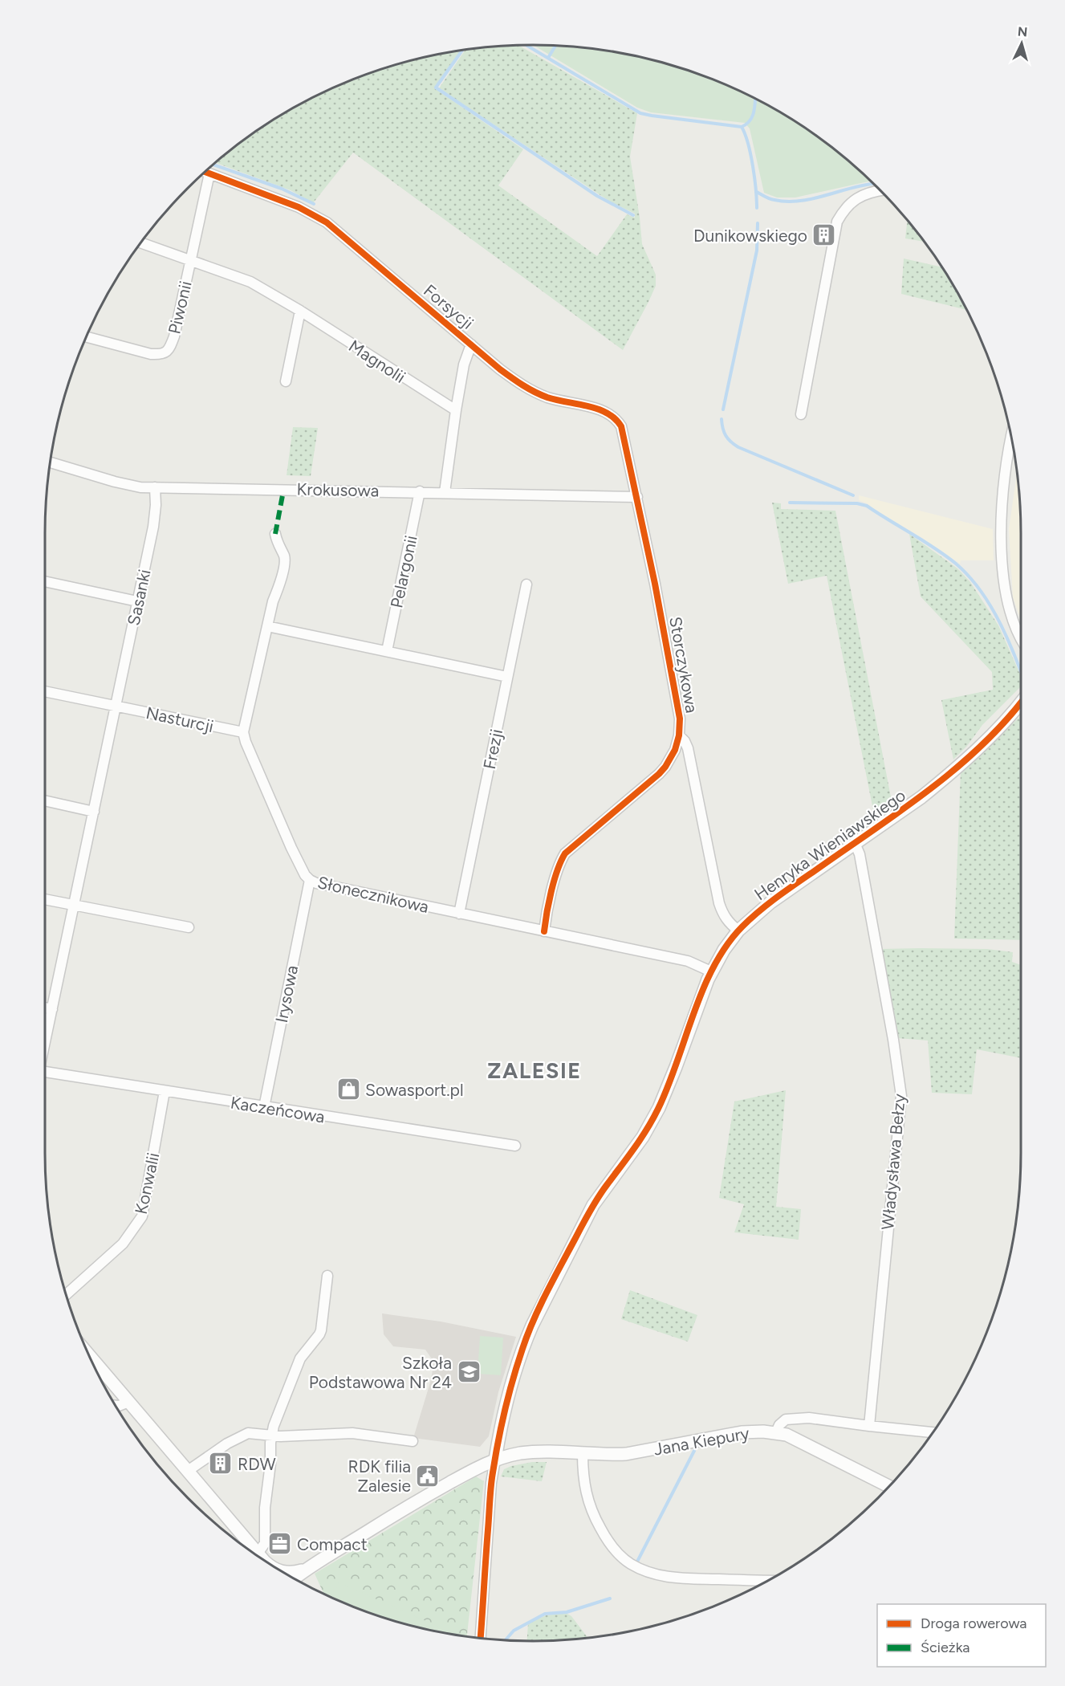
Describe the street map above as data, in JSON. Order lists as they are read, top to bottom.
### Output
{
  "streets": {
    "street": [
      "Forsycji",
      "Piwonii",
      "Magnolii",
      "Krokusowa",
      "Pelargonii",
      "Sasanki",
      "Storczykowa",
      "Nasturcji",
      "Frezji",
      "Henryka Wieniawskiego",
      "Słonecznikowa",
      "Irysowa",
      "Kaczeńcowa",
      "Władysława Bełzy",
      "Konwalii",
      "Jana Kiepury"
    ]
  },
  "crossings": [
    ["Forsycji", "Piwonii"],
    ["Forsycji", "Krokusowa"],
    ["Forsycji", "Storczykowa"],
    ["Piwonii", "Magnolii"],
    ["Krokusowa", "Pelargonii"],
    ["Krokusowa", "Sasanki"],
    ["Krokusowa", "Storczykowa"],
    ["Sasanki", "Nasturcji"],
    ["Storczykowa", "Henryka Wieniawskiego"],
    ["Storczykowa", "Słonecznikowa"],
    ["Nasturcji", "Słonecznikowa"],
    ["Frezji", "Słonecznikowa"],
    ["Henryka Wieniawskiego", "Słonecznikowa"],
    ["Henryka Wieniawskiego", "Władysława Bełzy"],
    ["Henryka Wieniawskiego", "Jana Kiepury"],
    ["Słonecznikowa", "Irysowa"],
    ["Irysowa", "Kaczeńcowa"],
    ["Kaczeńcowa", "Konwalii"]
  ],
  "districts": ["ZALESIE"],
  "places": {
    "building": ["Dunikowskiego", "RDW"],
    "shop": ["Sowasport.pl"],
    "school or university": ["Szkoła Podstawowa Nr 24"],
    "public building": ["RDK filia Zalesie"],
    "office": ["Compact"]
  },
  "legend": ["Droga rowerowa", "Ścieżka"],
  "north": "top"
}
